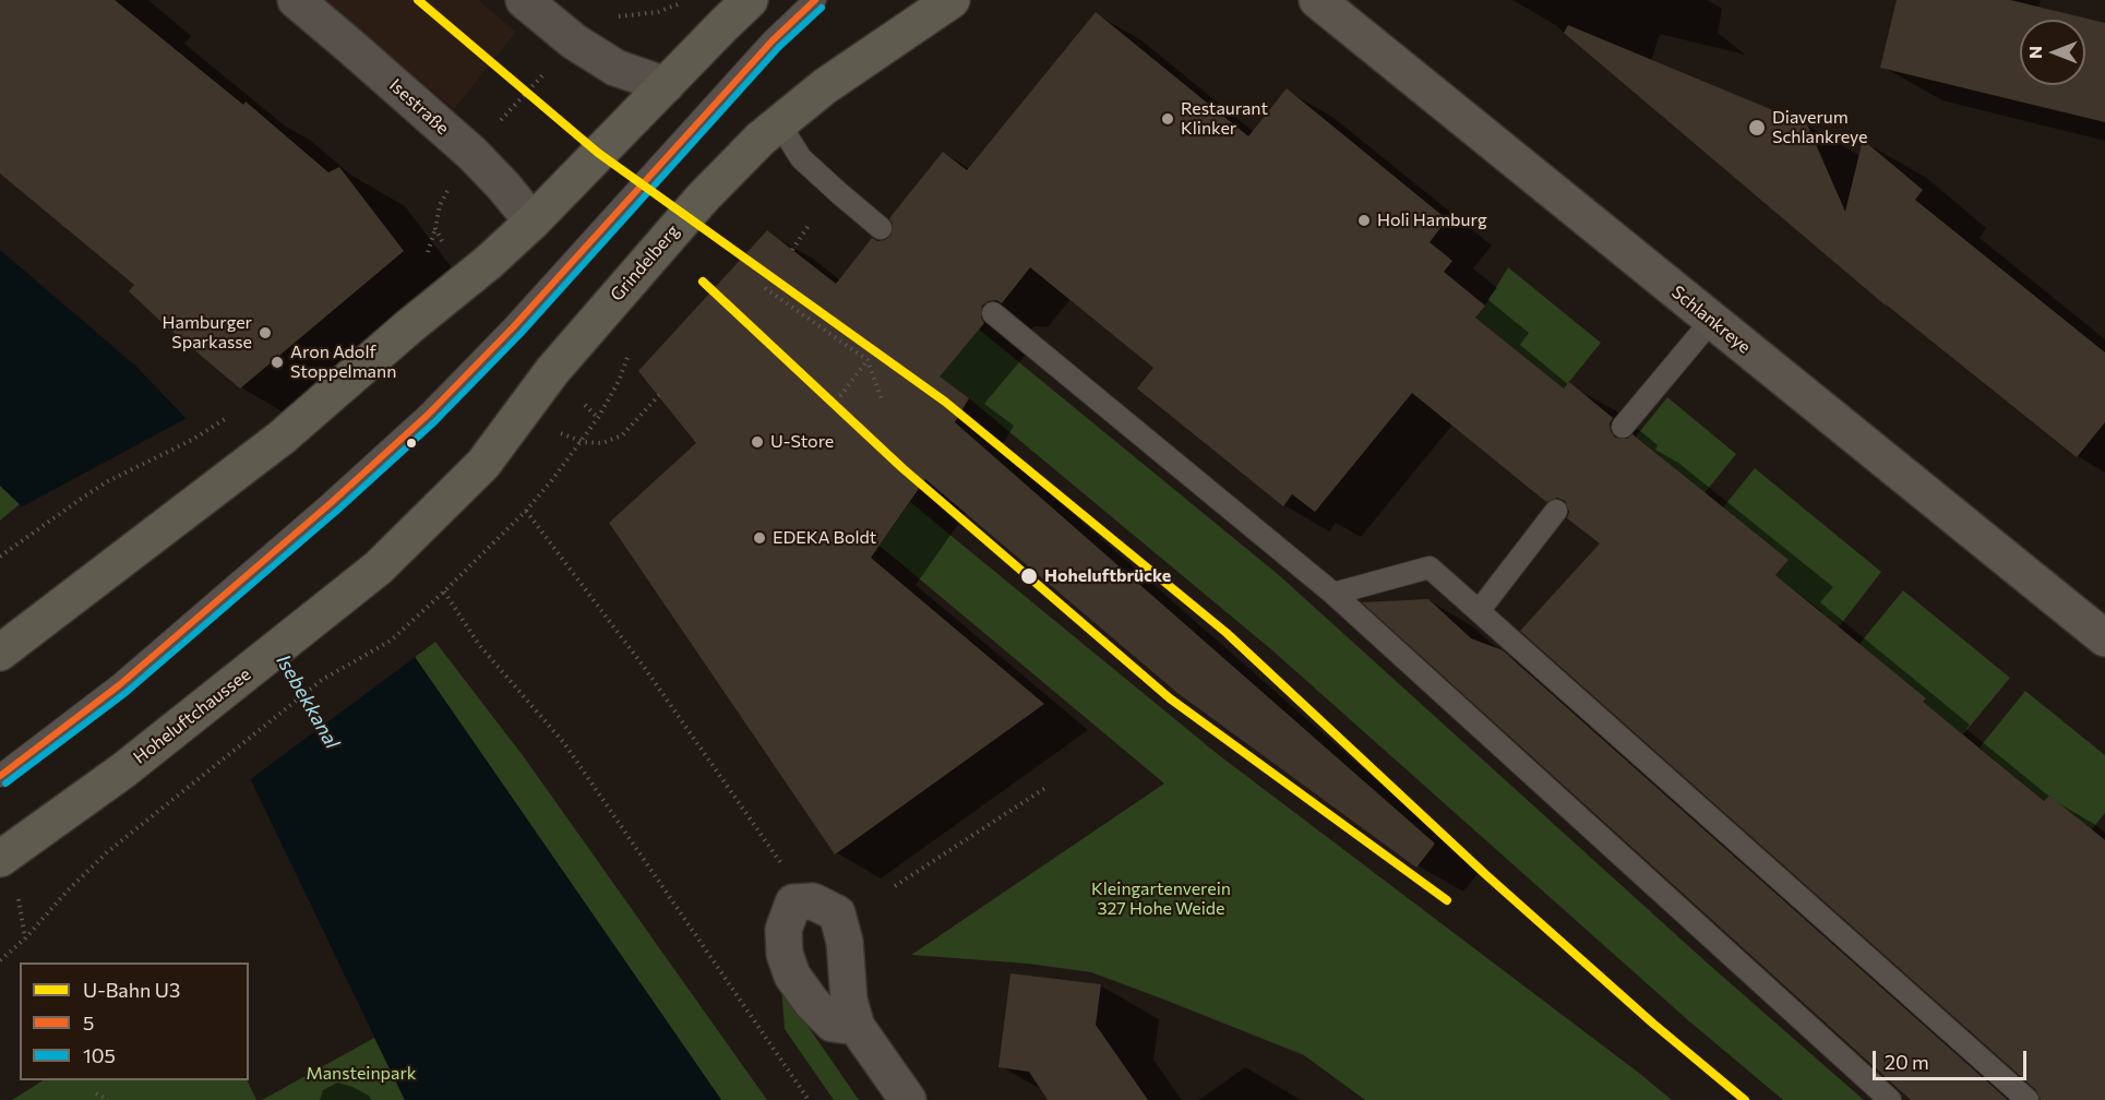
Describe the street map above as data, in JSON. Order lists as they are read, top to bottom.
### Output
{
  "streets": {
    "main road": ["Grindelberg", "Hoheluftchaussee"],
    "street": ["Isestraße", "Schlankreye"]
  },
  "crossings": [
    ["Grindelberg", "Hoheluftchaussee"]
  ],
  "water": ["Isebekkanal"],
  "parks": ["Kleingartenverein 327 Hohe Weide", "Mansteinpark"],
  "places": [
    "Restaurant Klinker",
    "Diaverum Schlankreye",
    "Holi Hamburg",
    "Hamburger Sparkasse",
    "Aron Adolf Stoppelmann",
    "U-Store",
    "EDEKA Boldt",
    "Hoheluftbrücke"
  ],
  "lines": ["metro line U3", "transit line 5", "transit line 105"],
  "legend": ["U-Bahn U3", "5", "105"],
  "scale_bar": "20 m",
  "north": "left"
}
